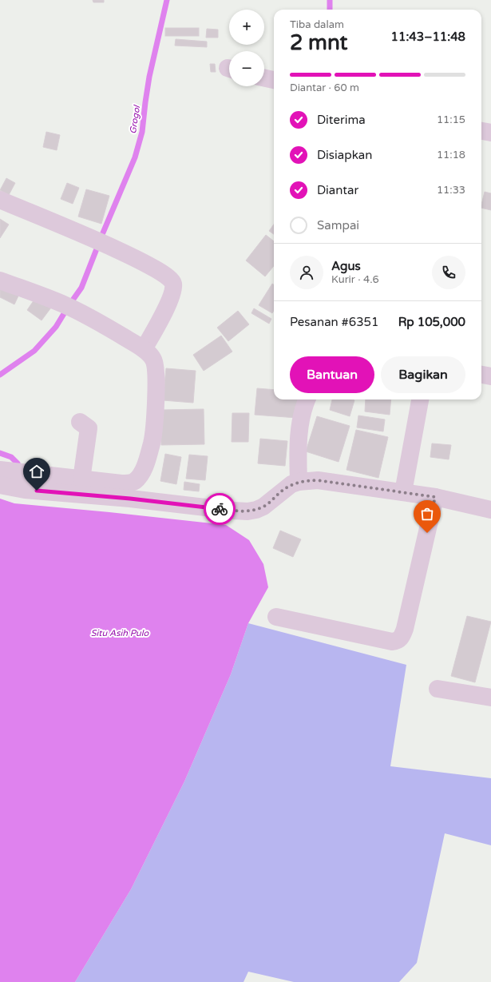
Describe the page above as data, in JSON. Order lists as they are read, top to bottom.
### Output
{
  "water": ["Grogol", "Situ Asih Pulo"],
  "page": {
    "map_buttons": ["+", "−"],
    "heading": ["2 mnt", "Tiba dalam", "11:43–11:48"],
    "panel": [
      "Agus",
      "Kurir · 4.6",
      "Pesanan #6351",
      "Rp 105,000"
    ],
    "bar": "Diantar · 60 m",
    "list": [
      ["Diterima", "11:15"],
      ["Disiapkan", "11:18"],
      ["Diantar", "11:33"],
      "Sampai"
    ],
    "buttons": ["Bantuan", "Bagikan"]
  }
}
